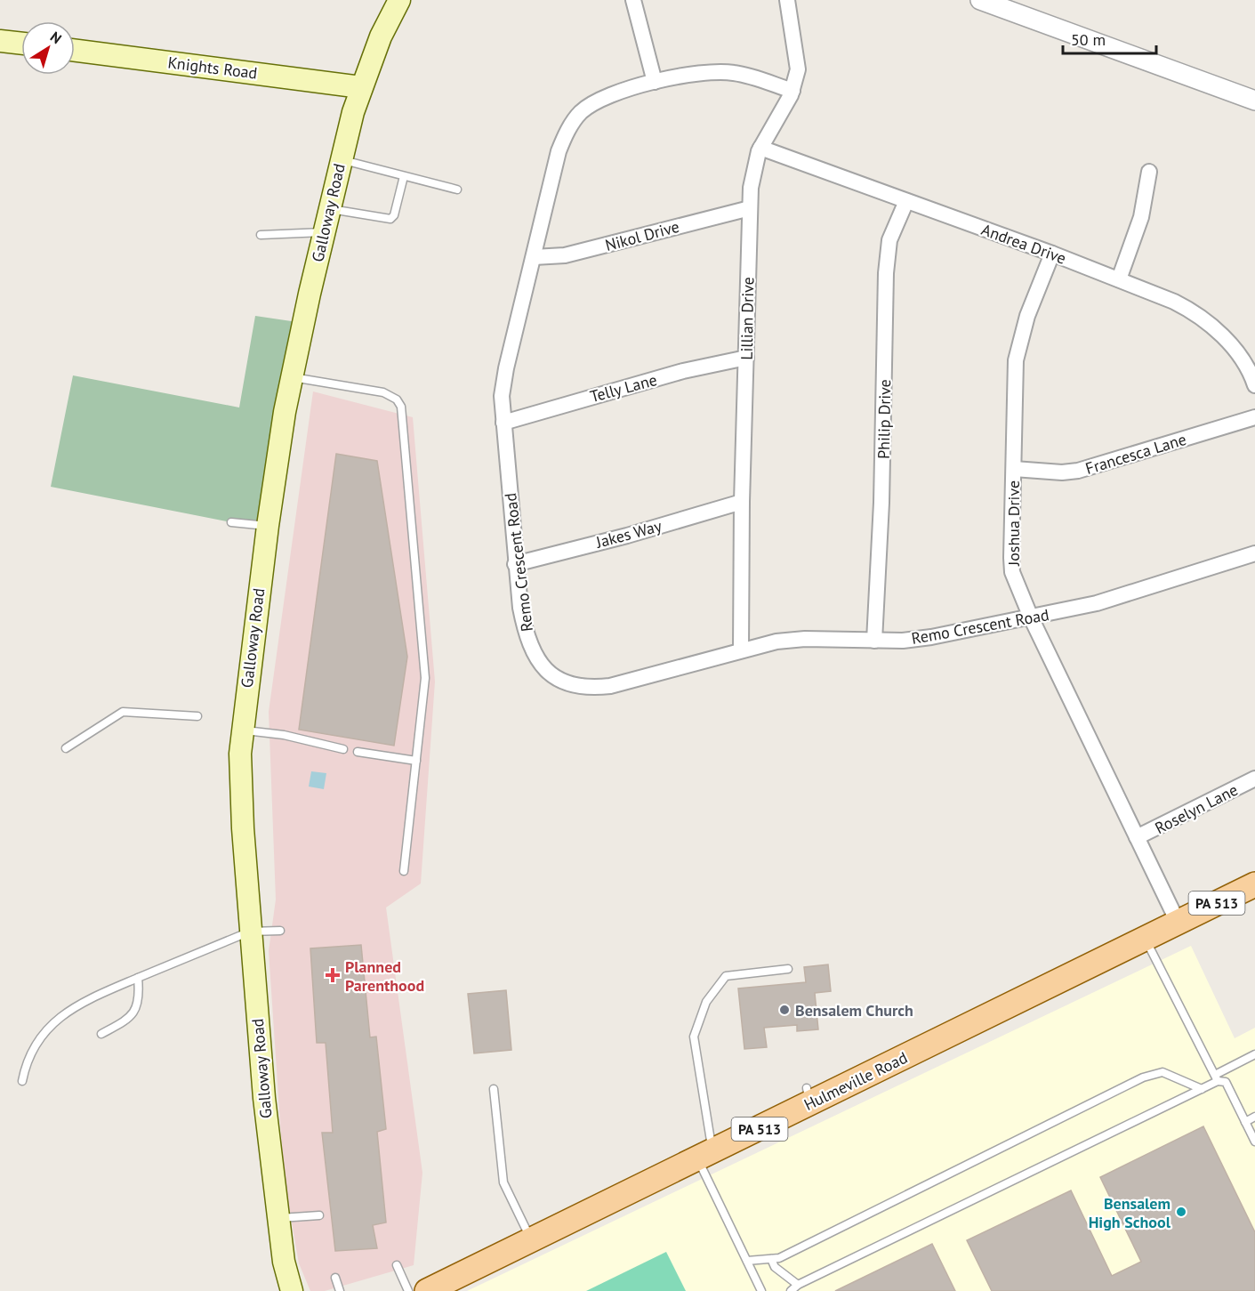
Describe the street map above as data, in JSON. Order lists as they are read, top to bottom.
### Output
{
  "streets": {
    "main road": [
      "Knights Road",
      "Galloway Road",
      "PA 513",
      "Hulmeville Road"
    ],
    "street": [
      "Nikol Drive",
      "Andrea Drive",
      "Lillian Drive",
      "Telly Lane",
      "Philip Drive",
      "Francesca Lane",
      "Joshua Drive",
      "Jakes Way",
      "Remo Crescent Road",
      "Roselyn Lane"
    ]
  },
  "crossings": [
    ["Knights Road", "Galloway Road"],
    ["Nikol Drive", "Lillian Drive"],
    ["Nikol Drive", "Remo Crescent Road"],
    ["Andrea Drive", "Lillian Drive"],
    ["Andrea Drive", "Philip Drive"],
    ["Andrea Drive", "Joshua Drive"],
    ["Lillian Drive", "Telly Lane"],
    ["Lillian Drive", "Jakes Way"],
    ["Lillian Drive", "Remo Crescent Road"],
    ["Telly Lane", "Remo Crescent Road"],
    ["Philip Drive", "Remo Crescent Road"],
    ["Francesca Lane", "Joshua Drive"],
    ["Joshua Drive", "Remo Crescent Road"],
    ["Joshua Drive", "Roselyn Lane"],
    ["Joshua Drive", "Hulmeville Road"],
    ["Jakes Way", "Remo Crescent Road"]
  ],
  "places": {
    "health": ["Planned Parenthood"],
    "other": ["Bensalem Church", "Bensalem High School"]
  },
  "scale_bar": "50 m",
  "north": "top right"
}
